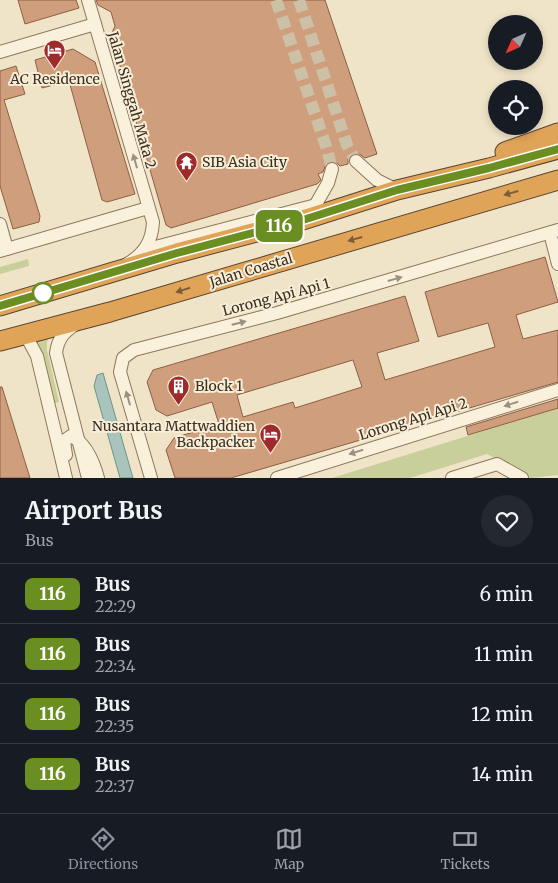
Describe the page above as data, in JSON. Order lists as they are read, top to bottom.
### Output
{
  "streets": {
    "highway": ["Jalan Coastal"],
    "street": ["Jalan Singgah Mata 2", "Lorong Api Api 1", "Lorong Api Api 2"]
  },
  "one_way": ["Jalan Singgah Mata 2", "Lorong Api Api 2"],
  "places": {
    "hotel": ["AC Residence", "Nusantara Mattwaddien Backpacker"],
    "temple": ["SIB Asia City"],
    "building": ["Block 1"]
  },
  "lines": ["bus line 116"],
  "north": "bottom left",
  "page": {
    "on_map": "116",
    "heading": ["Airport Bus", "Bus"],
    "list": [
      {
        "mark": "116",
        "name": "Bus",
        "note": "22:29",
        "value": "6 min"
      },
      {
        "mark": "116",
        "name": "Bus",
        "note": "22:34",
        "value": "11 min"
      },
      {
        "mark": "116",
        "name": "Bus",
        "note": "22:35",
        "value": "12 min"
      },
      {
        "mark": "116",
        "name": "Bus",
        "note": "22:37",
        "value": "14 min"
      }
    ],
    "tabs": ["Directions", "Map", "Tickets"]
  }
}
